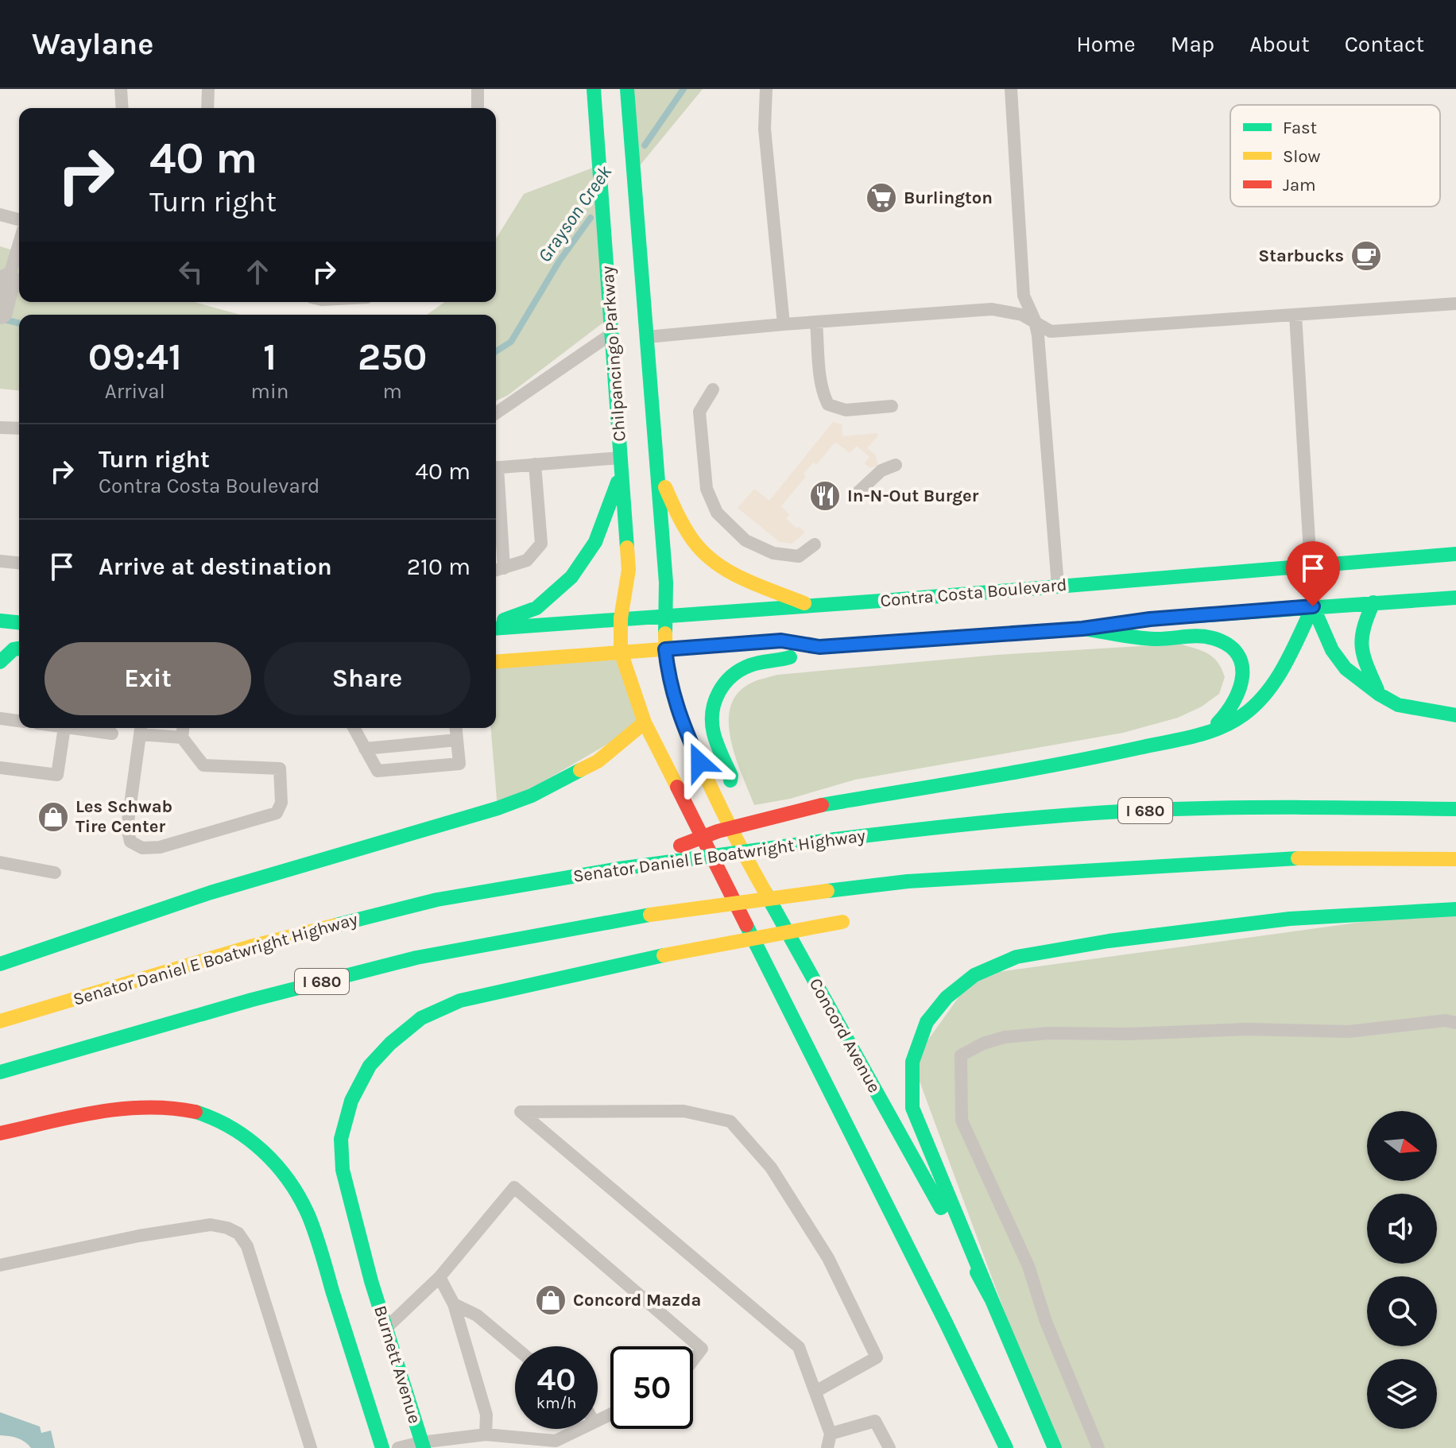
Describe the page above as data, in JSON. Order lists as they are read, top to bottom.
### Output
{
  "streets": {
    "main road": [
      "Chilpancingo Parkway",
      "Contra Costa Boulevard",
      "I 680",
      "Senator Daniel E Boatwright Highway",
      "Concord Avenue",
      "Burnett Avenue"
    ]
  },
  "crossings": [
    ["Chilpancingo Parkway", "Contra Costa Boulevard"],
    ["Chilpancingo Parkway", "Concord Avenue"],
    ["Contra Costa Boulevard", "Concord Avenue"]
  ],
  "water": ["Grayson Creek"],
  "places": {
    "supermarket": ["Burlington"],
    "cafe": ["Starbucks"],
    "restaurant": ["In-N-Out Burger"],
    "shop": ["Les Schwab Tire Center", "Concord Mazda"]
  },
  "legend": ["Fast", "Slow", "Jam"],
  "north": "right",
  "page": {
    "header": "Waylane",
    "nav": [
      "Home",
      "Map",
      "About",
      "Contact"
    ],
    "turn": ["40 m", "Turn right"],
    "eta": [
      "09:41",
      "Arrival",
      "1",
      "min",
      "250",
      "m"
    ],
    "list": [
      {
        "name": "Turn right",
        "note": "Contra Costa Boulevard",
        "value": "40 m"
      },
      {
        "name": "Arrive at destination",
        "value": "210 m"
      }
    ],
    "buttons": ["Exit", "Share"],
    "speed": "40 km/h",
    "limit": "50"
  }
}
